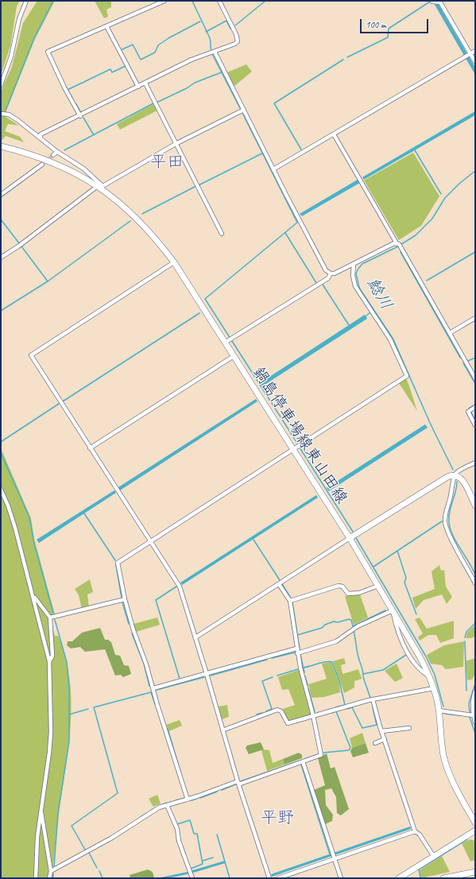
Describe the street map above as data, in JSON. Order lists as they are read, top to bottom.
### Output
{
  "streets": {
    "main road": ["鍋島停車場線東山田線"]
  },
  "districts": ["平田", "平野"],
  "water": ["鯰川"],
  "scale_bar": "100 m"
}
